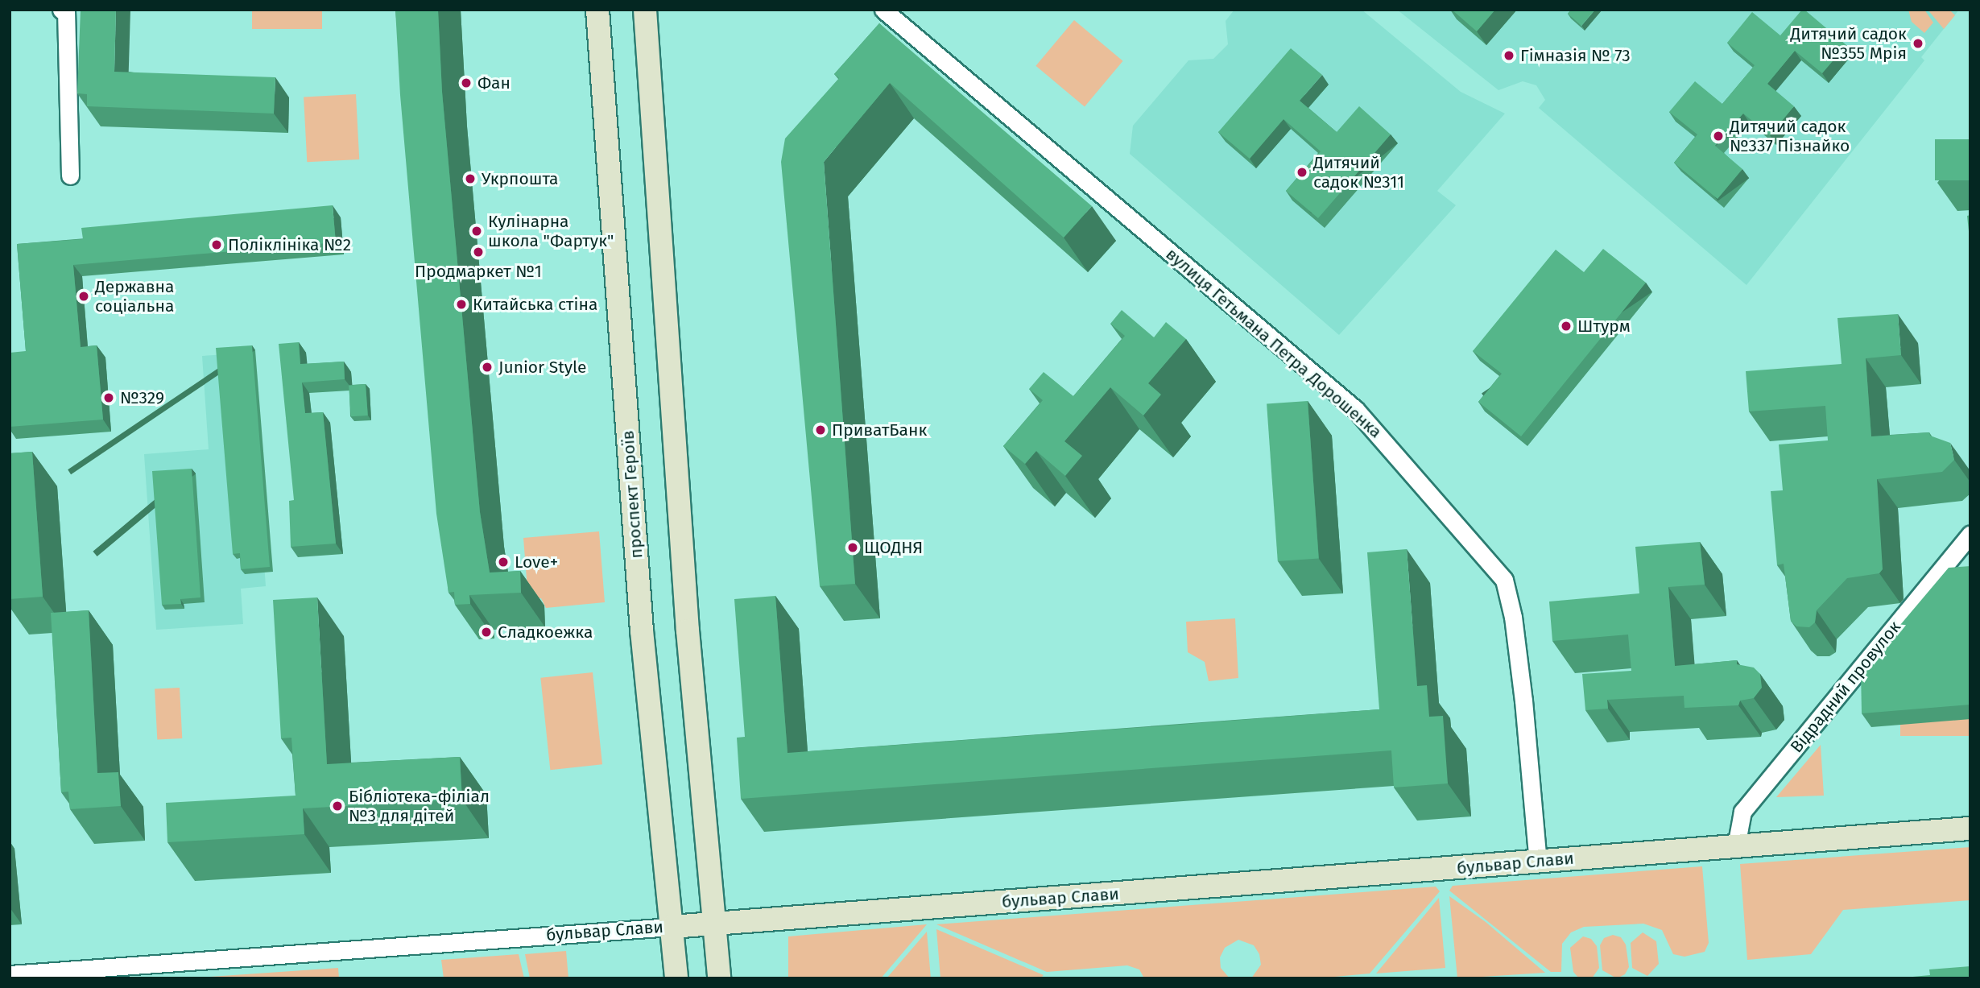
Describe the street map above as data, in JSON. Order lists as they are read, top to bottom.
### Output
{
  "streets": {
    "main road": ["проспект Героїв", "бульвар Слави"],
    "street": ["вулиця Гетьмана Петра Дорошенка", "Відрадний провулок"]
  },
  "crossings": [
    ["вулиця Гетьмана Петра Дорошенка", "бульвар Слави"],
    ["проспект Героїв", "бульвар Слави"],
    ["Відрадний провулок", "бульвар Слави"]
  ],
  "places": [
    "Дитячий садок №355 Мрія",
    "Гімназія № 73",
    "Фан",
    "Дитячий садок №337 Пізнайко",
    "Дитячий садок №311",
    "Укрпошта",
    "Кулінарна школа \"Фартук\"",
    "Поліклініка №2",
    "Продмаркет №1",
    "Державна соціальна",
    "Китайська стіна",
    "Штурм",
    "Junior Style",
    "№329",
    "ПриватБанк",
    "ЩОДНЯ",
    "Love+",
    "Сладкоежка",
    "Бібліотека-філіал №3 для дітей"
  ]
}
